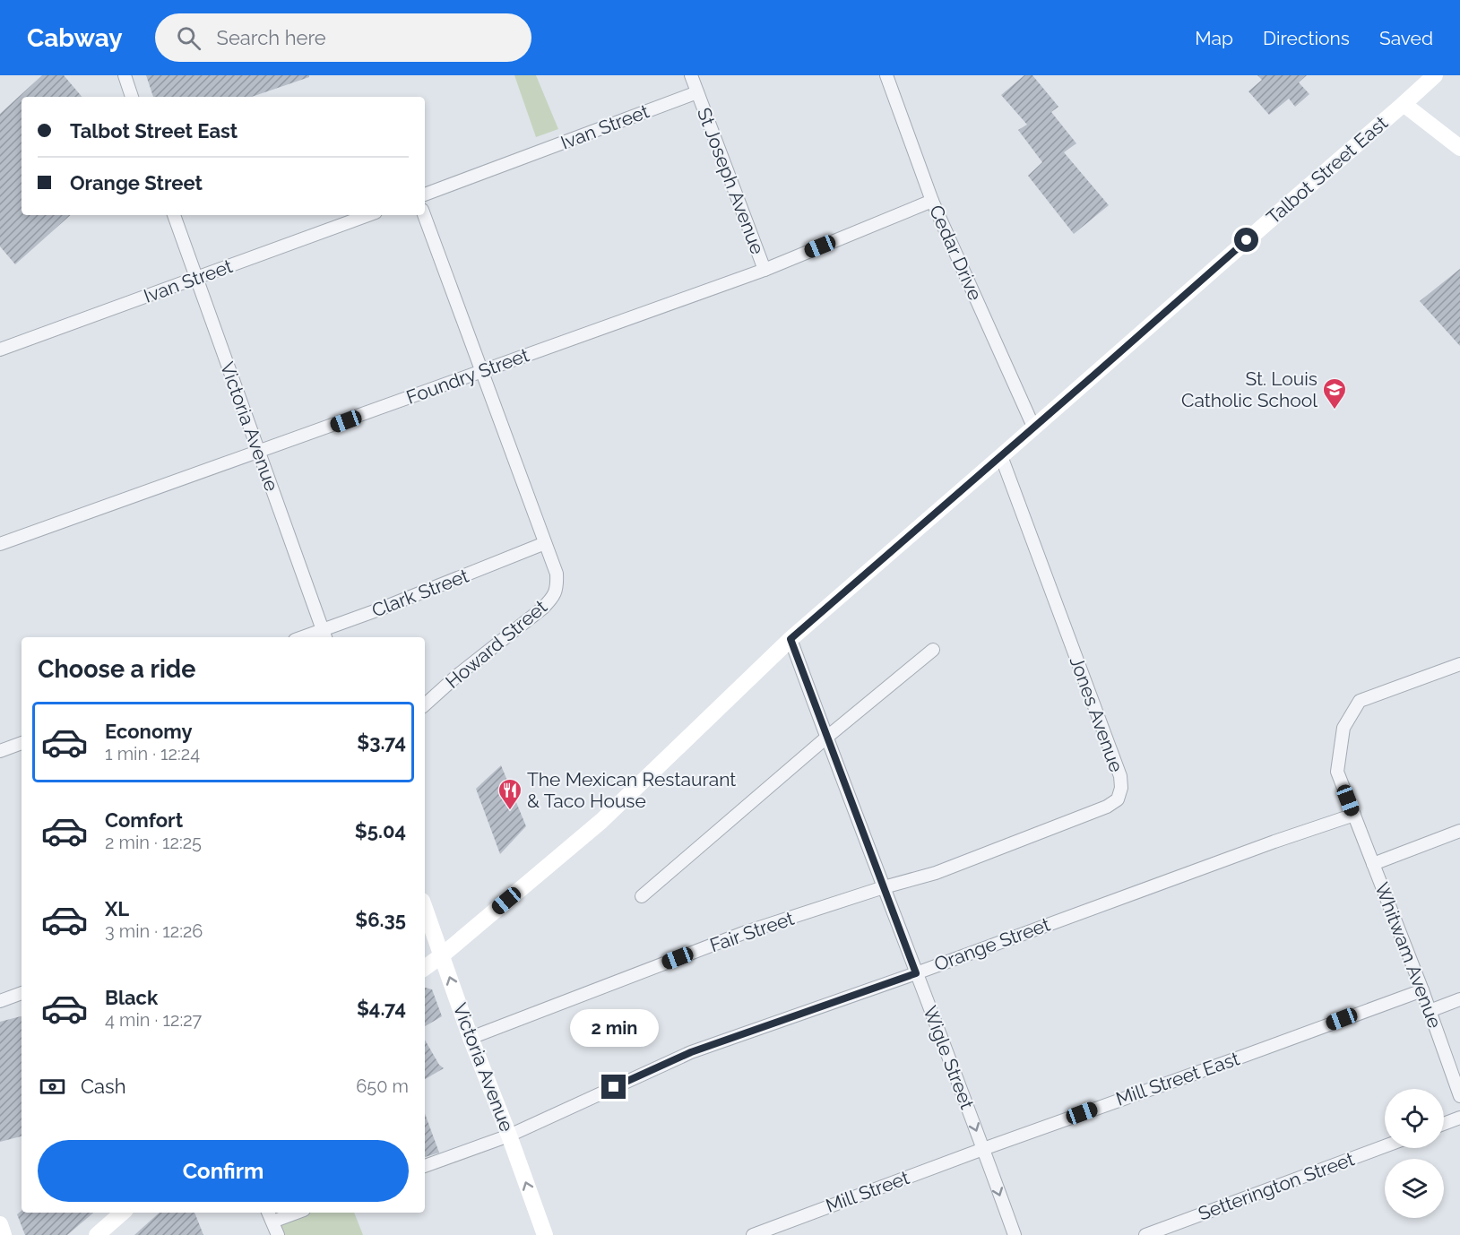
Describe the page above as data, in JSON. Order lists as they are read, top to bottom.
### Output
{
  "streets": {
    "main road": ["Talbot Street East", "Victoria Avenue"],
    "street": [
      "Ivan Street",
      "St Joseph Avenue",
      "Cedar Drive",
      "Foundry Street",
      "Clark Street",
      "Howard Street",
      "Jones Avenue",
      "Fair Street",
      "Orange Street",
      "Whitwam Avenue",
      "Wigle Street",
      "Mill Street East",
      "Setterington Street",
      "Mill Street"
    ]
  },
  "crossings": [
    ["Ivan Street", "St Joseph Avenue"],
    ["Ivan Street", "Victoria Avenue"],
    ["Talbot Street East", "Cedar Drive"],
    ["Talbot Street East", "Victoria Avenue"],
    ["Talbot Street East", "Jones Avenue"],
    ["Talbot Street East", "Wigle Street"],
    ["St Joseph Avenue", "Foundry Street"],
    ["Cedar Drive", "Foundry Street"],
    ["Foundry Street", "Victoria Avenue"],
    ["Foundry Street", "Howard Street"],
    ["Victoria Avenue", "Clark Street"],
    ["Victoria Avenue", "Fair Street"],
    ["Victoria Avenue", "Orange Street"],
    ["Clark Street", "Howard Street"],
    ["Jones Avenue", "Fair Street"],
    ["Jones Avenue", "Wigle Street"],
    ["Fair Street", "Wigle Street"],
    ["Orange Street", "Whitwam Avenue"],
    ["Orange Street", "Wigle Street"],
    ["Whitwam Avenue", "Mill Street East"],
    ["Wigle Street", "Mill Street East"],
    ["Wigle Street", "Mill Street"],
    ["Mill Street East", "Mill Street"]
  ],
  "one_way": ["Wigle Street"],
  "places": {
    "school or university": ["St. Louis Catholic School"],
    "restaurant": ["The Mexican Restaurant & Taco House"]
  },
  "page": {
    "header": "Cabway",
    "search": "Search here",
    "nav": ["Map", "Directions", "Saved"],
    "banner": ["Talbot Street East", "Orange Street"],
    "heading": "Choose a ride",
    "list": [
      {
        "name": "Economy",
        "note": "1 min · 12:24",
        "value": "$3.74"
      },
      {
        "name": "Comfort",
        "note": "2 min · 12:25",
        "value": "$5.04"
      },
      {
        "name": "XL",
        "note": "3 min · 12:26",
        "value": "$6.35"
      },
      {
        "name": "Black",
        "note": "4 min · 12:27",
        "value": "$4.74"
      }
    ],
    "bubble": "2 min",
    "pay": ["Cash", "650 m"],
    "buttons": "Confirm"
  }
}
